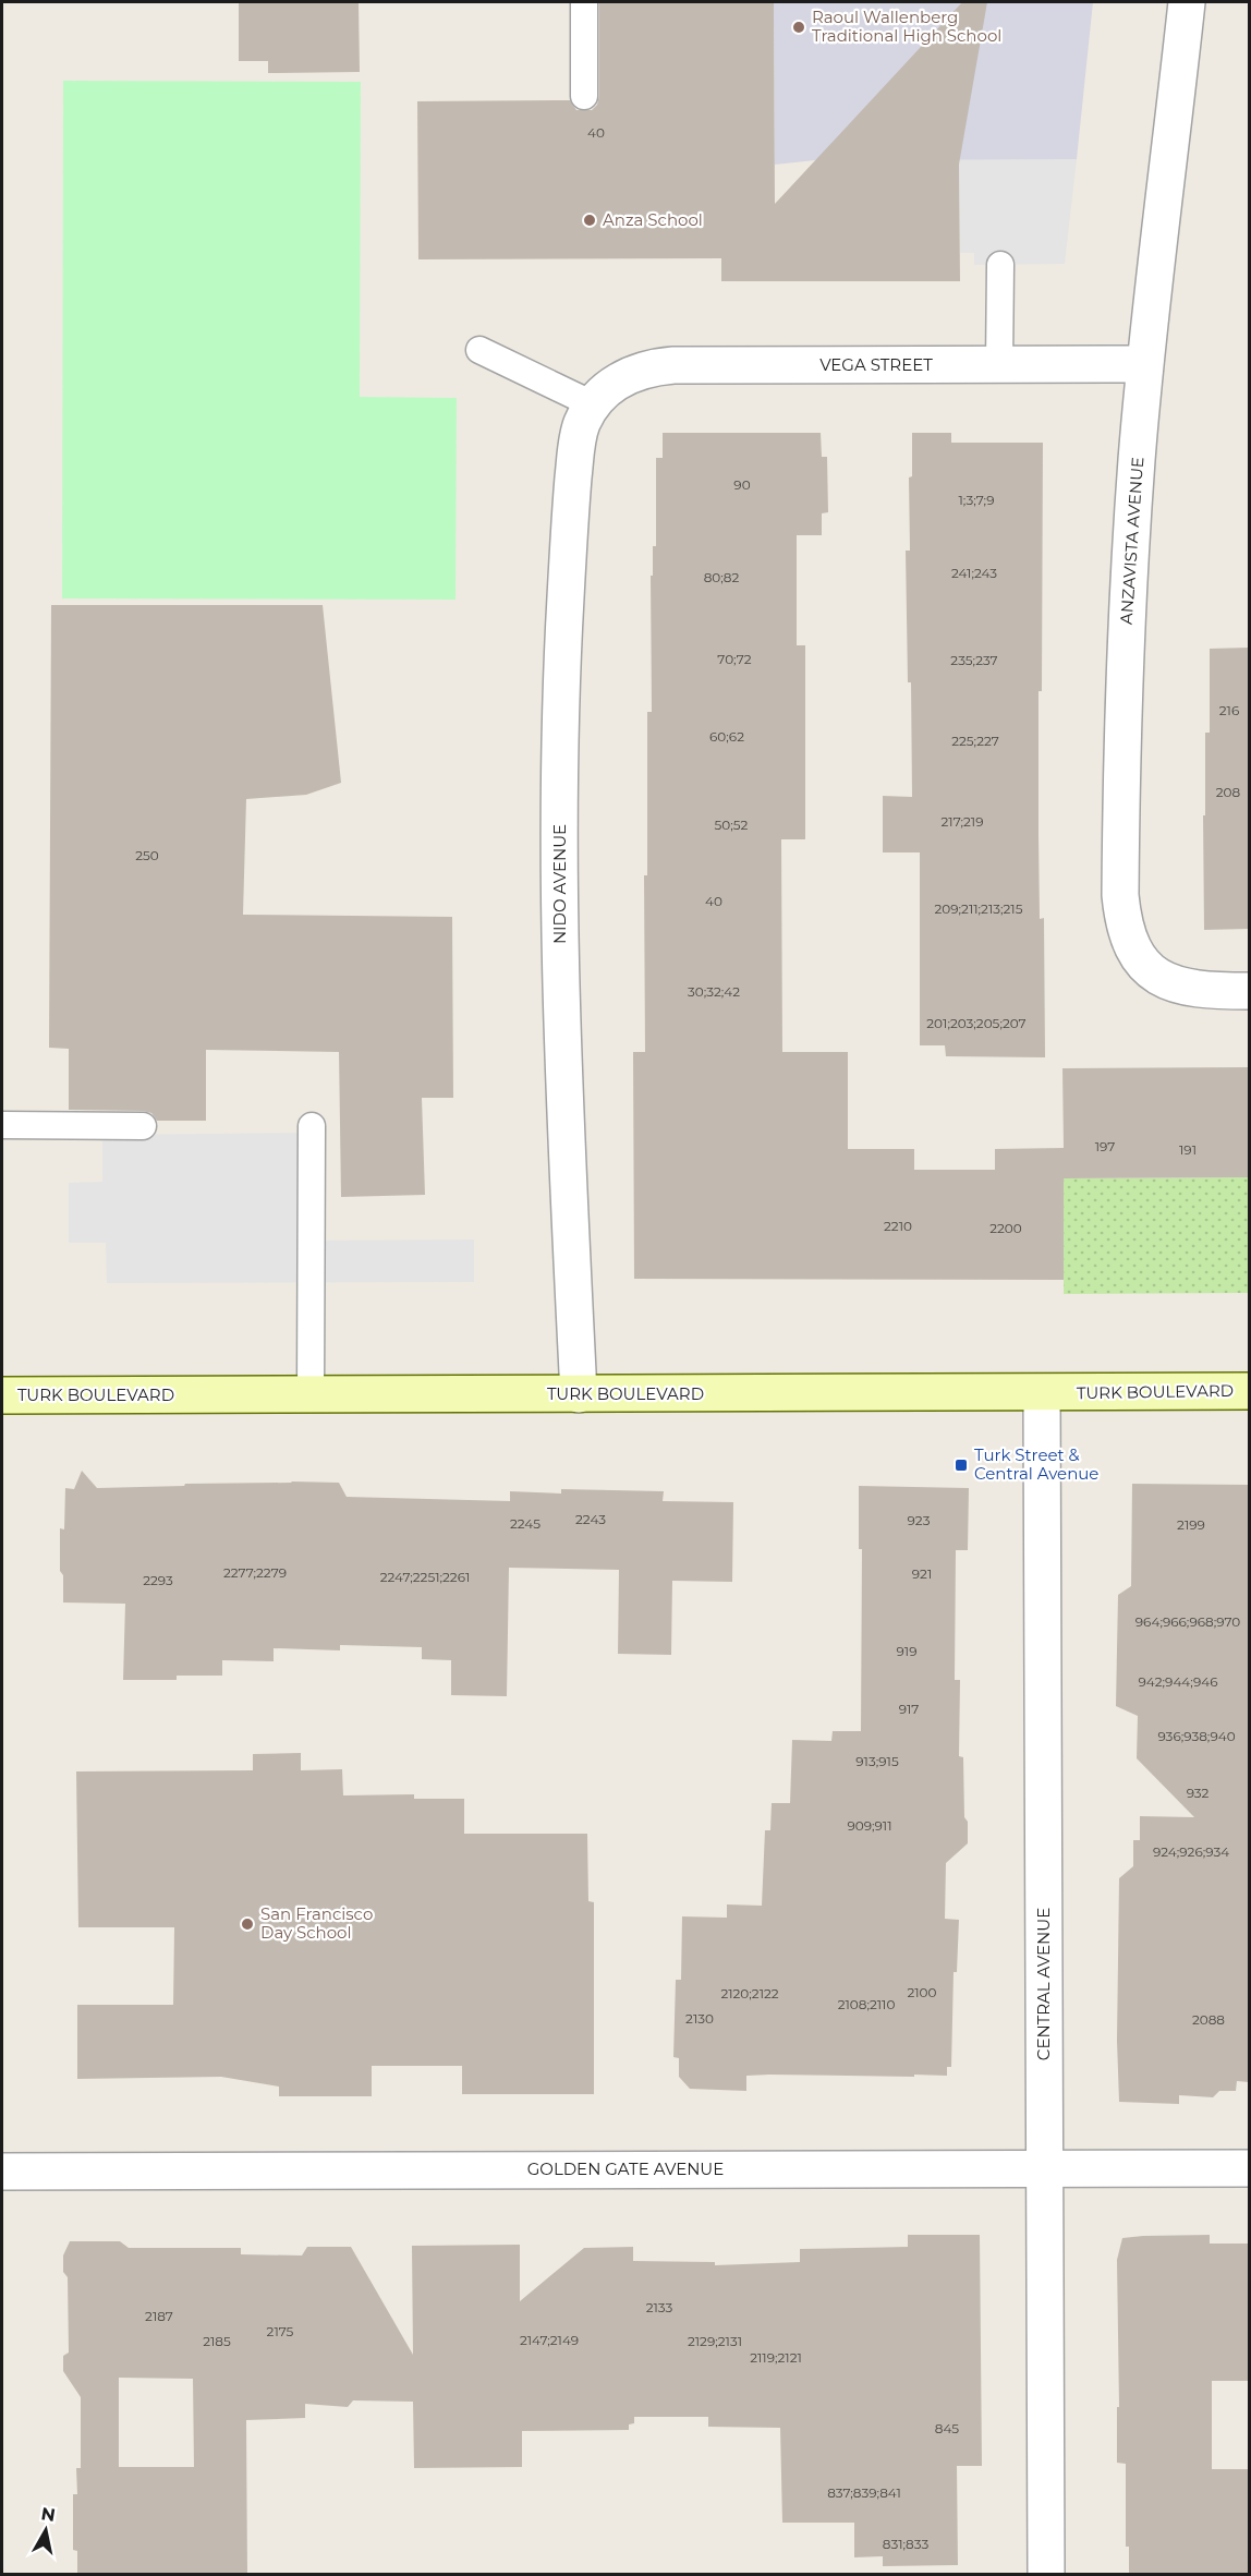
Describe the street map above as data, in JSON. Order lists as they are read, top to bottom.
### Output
{
  "streets": {
    "main road": ["TURK BOULEVARD"],
    "street": [
      "VEGA STREET",
      "ANZAVISTA AVENUE",
      "NIDO AVENUE",
      "CENTRAL AVENUE",
      "GOLDEN GATE AVENUE"
    ]
  },
  "crossings": [
    ["VEGA STREET", "ANZAVISTA AVENUE"],
    ["VEGA STREET", "NIDO AVENUE"],
    ["NIDO AVENUE", "TURK BOULEVARD"],
    ["TURK BOULEVARD", "CENTRAL AVENUE"],
    ["CENTRAL AVENUE", "GOLDEN GATE AVENUE"]
  ],
  "places": {
    "other": ["Raoul Wallenberg Traditional High School", "Anza School", "San Francisco Day School"],
    "transit": ["Turk Street & Central Avenue"]
  },
  "house_numbers": [
    "40",
    "90",
    "1;3;7;9",
    "241;243",
    "80;82",
    "70;72",
    "235;237",
    "216",
    "60;62",
    "225;227",
    "208",
    "217;219",
    "50;52",
    "250",
    "40",
    "209;211;213;215",
    "30;32;42",
    "201;203;205;207",
    "197",
    "191",
    "2210",
    "2200",
    "2243",
    "923",
    "2245",
    "2199",
    "2277;2279",
    "921",
    "2247;2251;2261",
    "2293",
    "964;966;968;970",
    "919",
    "942;944;946",
    "917",
    "936;938;940",
    "913;915",
    "932",
    "909;911",
    "924;926;934",
    "2100",
    "2120;2122",
    "2108;2110",
    "2130",
    "2088",
    "2133",
    "2187",
    "2175",
    "2147;2149",
    "2185",
    "2129;2131",
    "2119;2121",
    "845",
    "837;839;841",
    "831;833"
  ],
  "north": "top"
}
